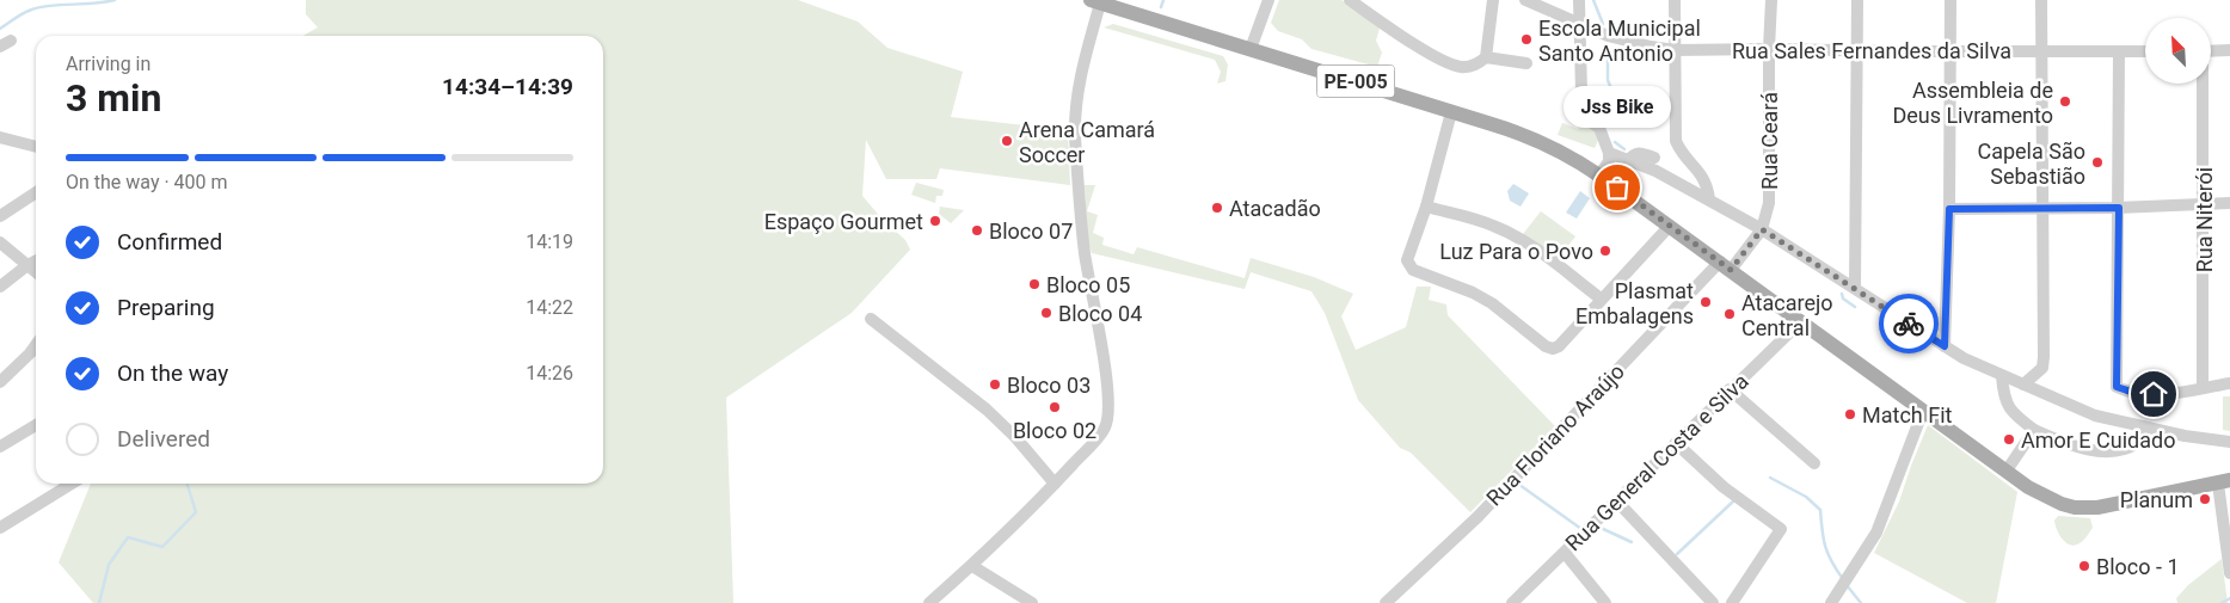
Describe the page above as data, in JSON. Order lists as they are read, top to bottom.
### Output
{
  "streets": {
    "main road": ["PE-005"],
    "street": [
      "Rua Sales Fernandes da Silva",
      "Rua Ceará",
      "Rua Niterói",
      "Rua Floriano Araújo",
      "Rua General Costa e Silva"
    ]
  },
  "crossings": [
    ["Rua Sales Fernandes da Silva", "Rua Ceará"],
    ["PE-005", "Rua Ceará"],
    ["PE-005", "Rua Floriano Araújo"],
    ["PE-005", "Rua General Costa e Silva"],
    ["Rua Ceará", "Rua Floriano Araújo"]
  ],
  "places": [
    "Escola Municipal Santo Antonio",
    "Assembleia de Deus Livramento",
    "Arena Camará Soccer",
    "Capela São Sebastião",
    "Jss Bike",
    "Atacadão",
    "Espaço Gourmet",
    "Bloco 07",
    "Luz Para o Povo",
    "Bloco 05",
    "Plasmat Embalagens",
    "Bloco 04",
    "Atacarejo Central",
    "Bloco 03",
    "Bloco 02",
    "Match Fit",
    "Amor E Cuidado",
    "Planum",
    "Bloco - 1"
  ],
  "north": "top left",
  "page": {
    "heading": ["3 min", "Arriving in", "14:34–14:39"],
    "bubble": "Jss Bike",
    "bar": "On the way · 400 m",
    "list": [
      ["Confirmed", "14:19"],
      ["Preparing", "14:22"],
      ["On the way", "14:26"],
      "Delivered"
    ]
  }
}
